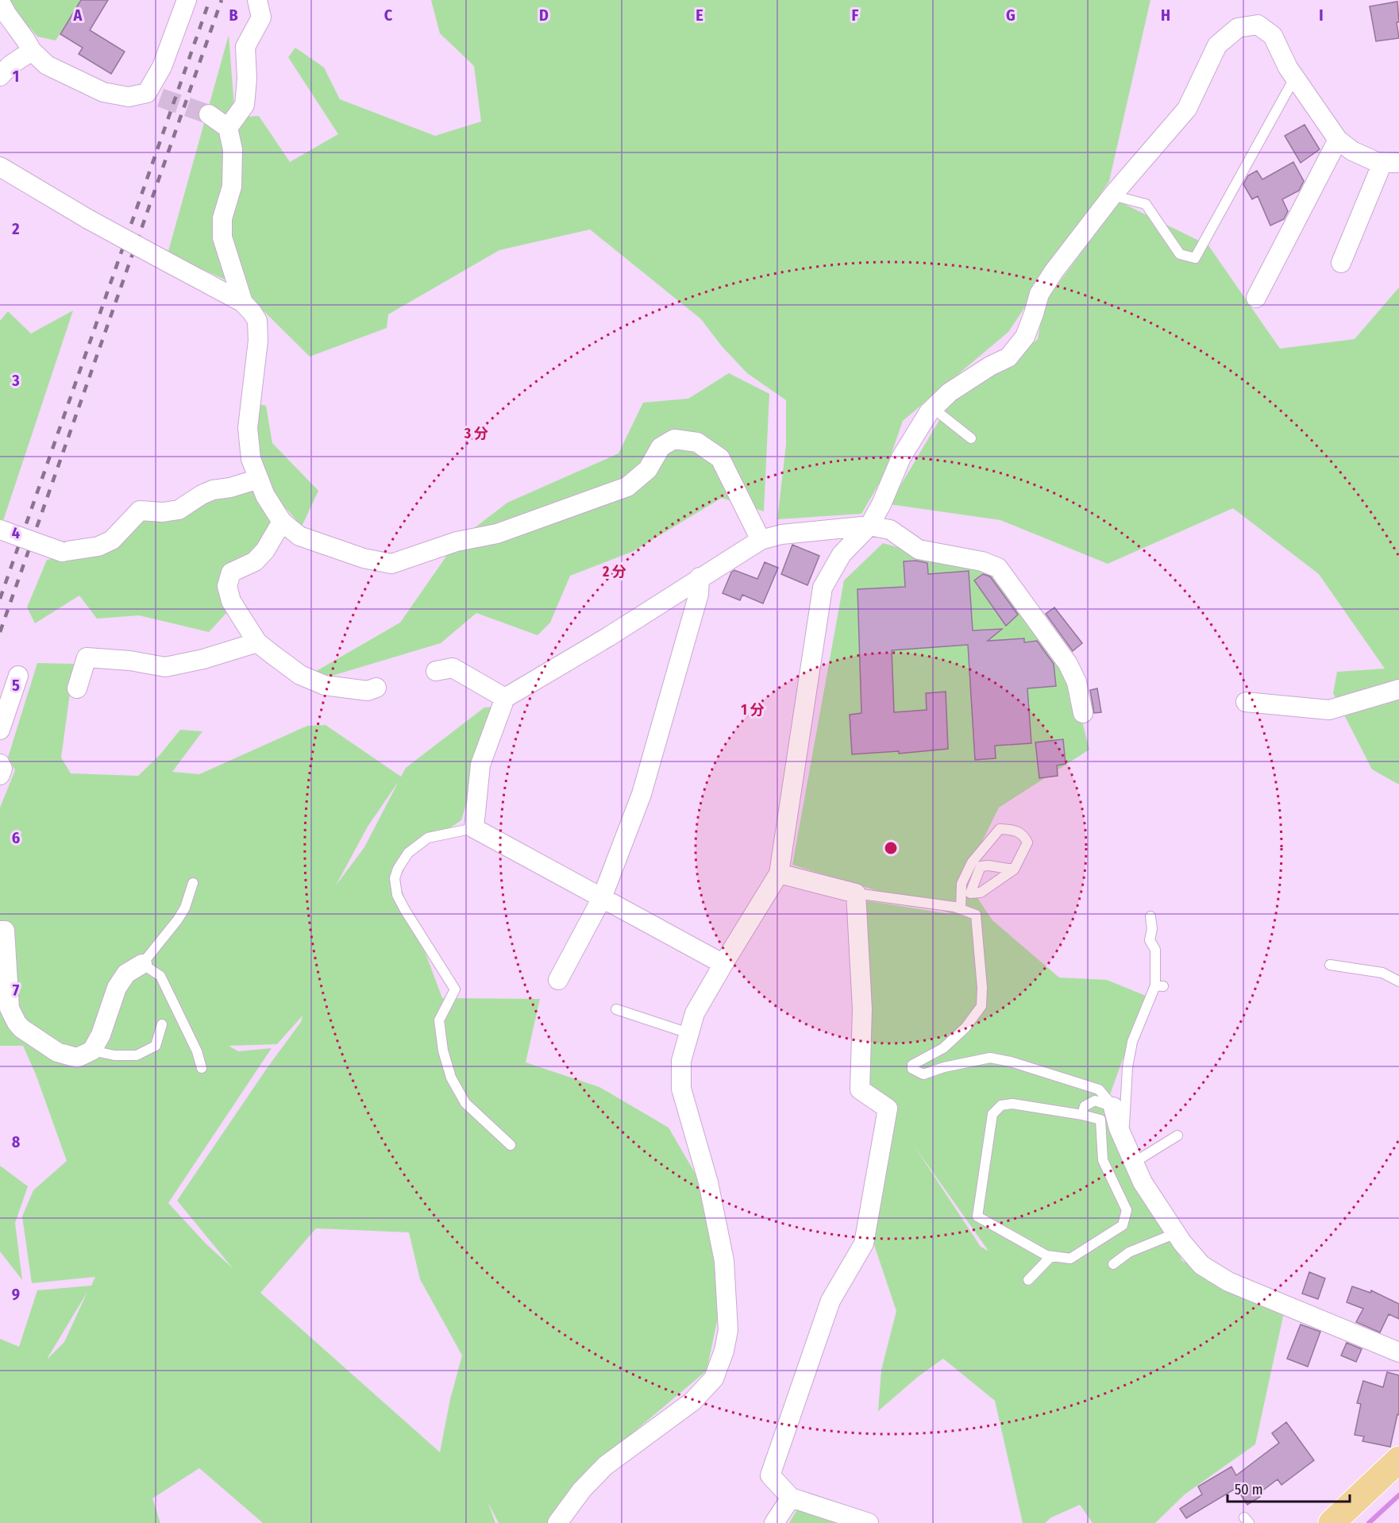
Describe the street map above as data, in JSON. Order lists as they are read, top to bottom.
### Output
{
  "scale_bar": "50 m",
  "grid": {
    "columns": [
      "A",
      "B",
      "C",
      "D",
      "E",
      "F",
      "G",
      "H",
      "I"
    ],
    "rows": [
      "1",
      "2",
      "3",
      "4",
      "5",
      "6",
      "7",
      "8",
      "9"
    ]
  },
  "rings": ["3 分", "2 分", "1 分"]
}
